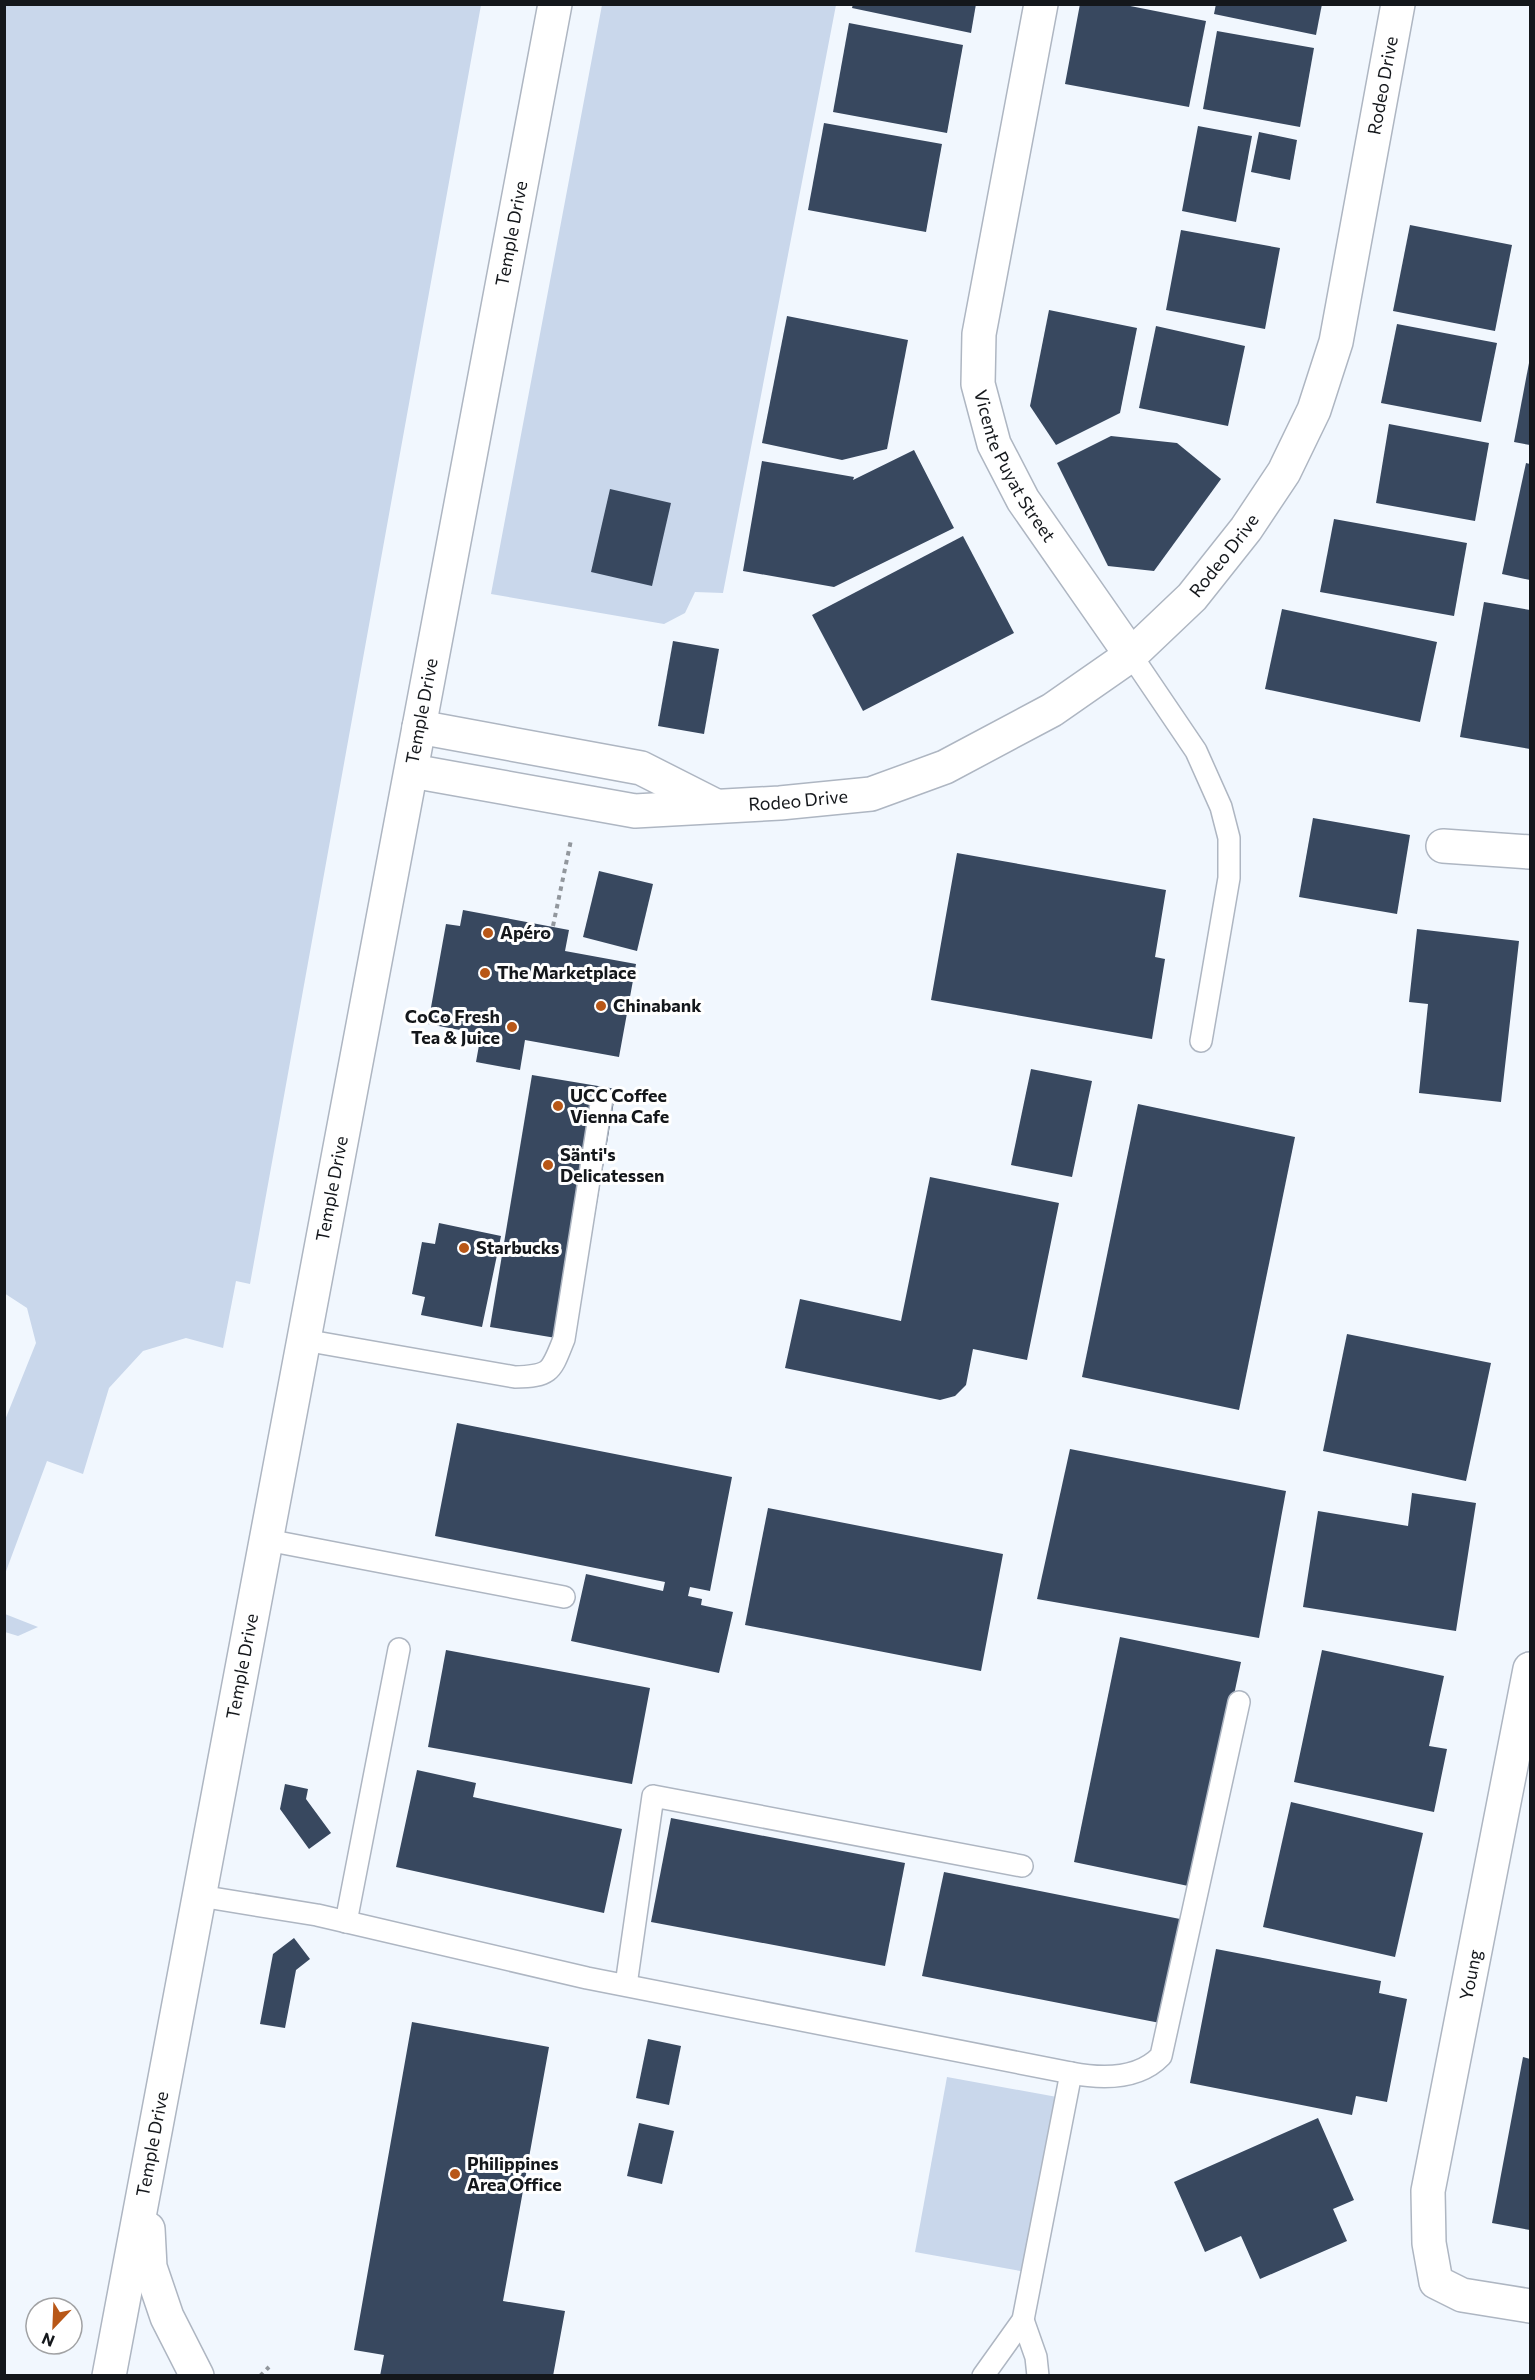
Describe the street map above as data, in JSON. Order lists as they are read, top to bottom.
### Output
{
  "streets": {
    "street": [
      "Rodeo Drive",
      "Temple Drive",
      "Vicente Puyat Street",
      "Young"
    ]
  },
  "crossings": [
    ["Rodeo Drive", "Temple Drive"],
    ["Rodeo Drive", "Vicente Puyat Street"]
  ],
  "places": [
    "Apéro",
    "The Marketplace",
    "Chinabank",
    "CoCo Fresh Tea & Juice",
    "UCC Coffee Vienna Cafe",
    "Sänti's Delicatessen",
    "Starbucks",
    "Philippines Area Office"
  ],
  "north": "bottom left"
}
